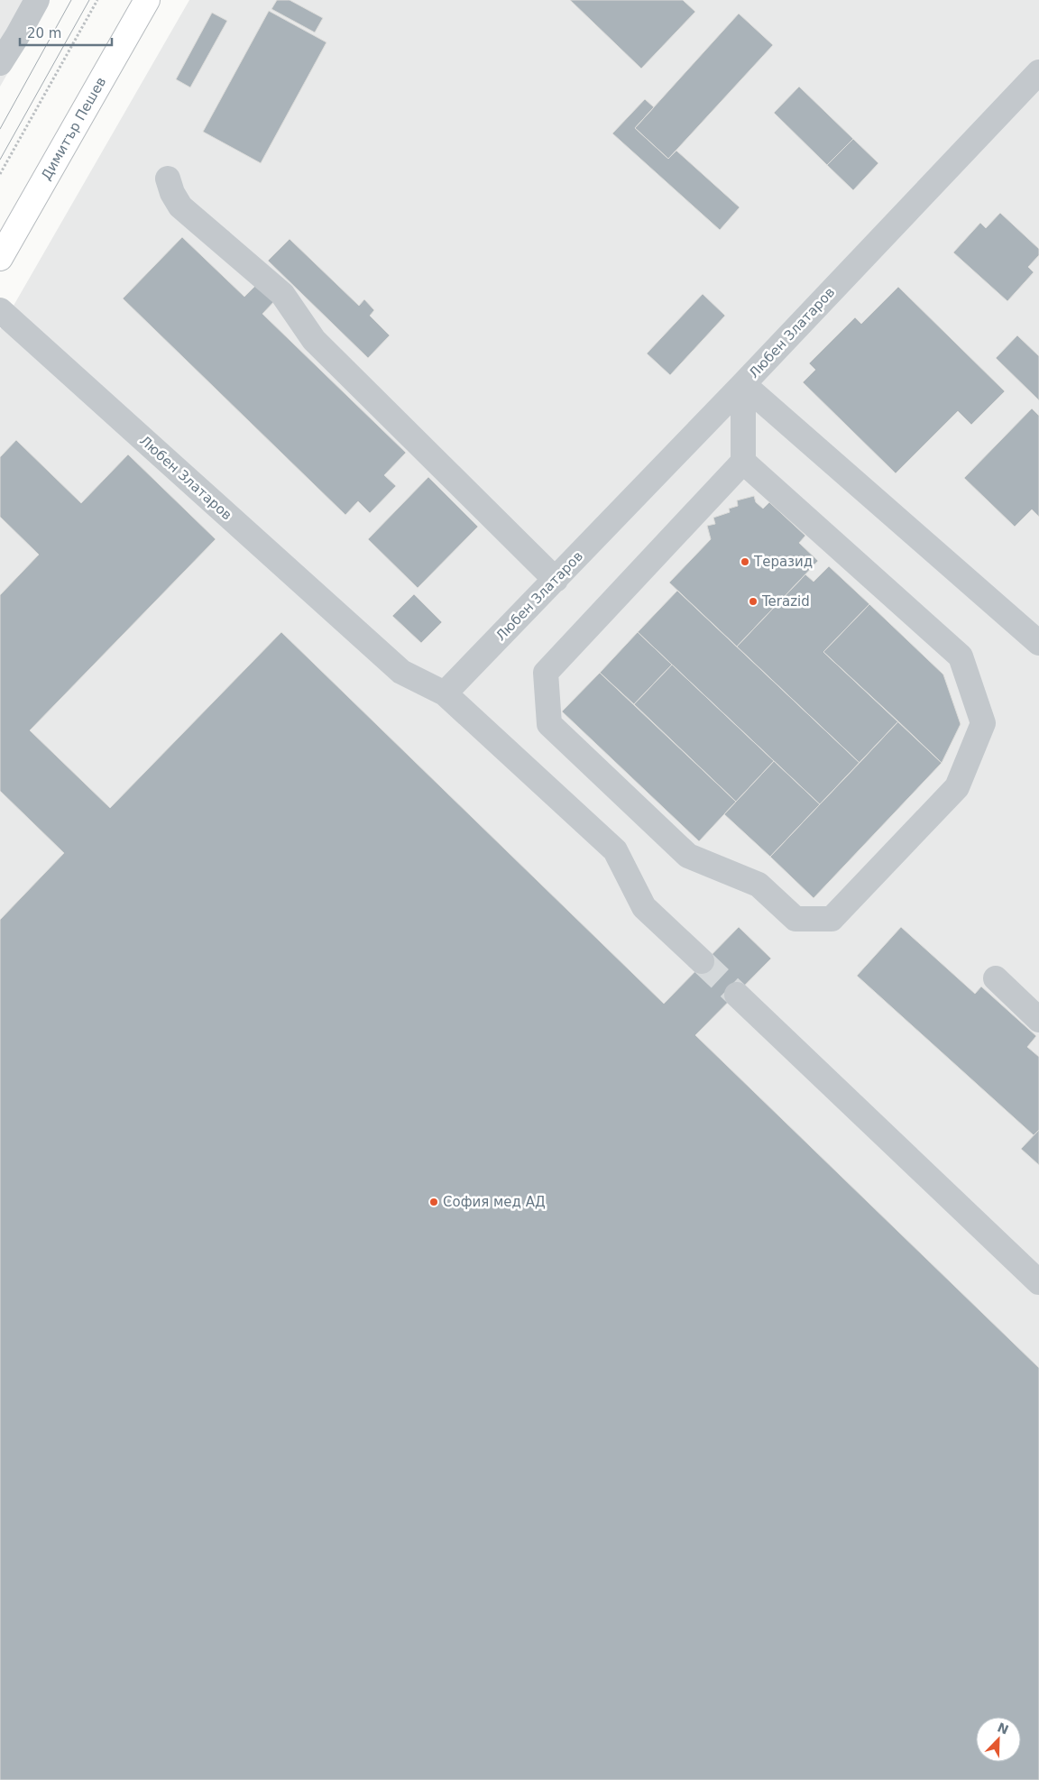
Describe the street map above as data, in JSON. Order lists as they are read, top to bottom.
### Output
{
  "streets": {
    "main road": ["Димитър Пешев"],
    "street": ["Любен Златаров"]
  },
  "places": ["Теразид", "Terazid", "София мед АД"],
  "scale_bar": "20 m",
  "north": "top right"
}
